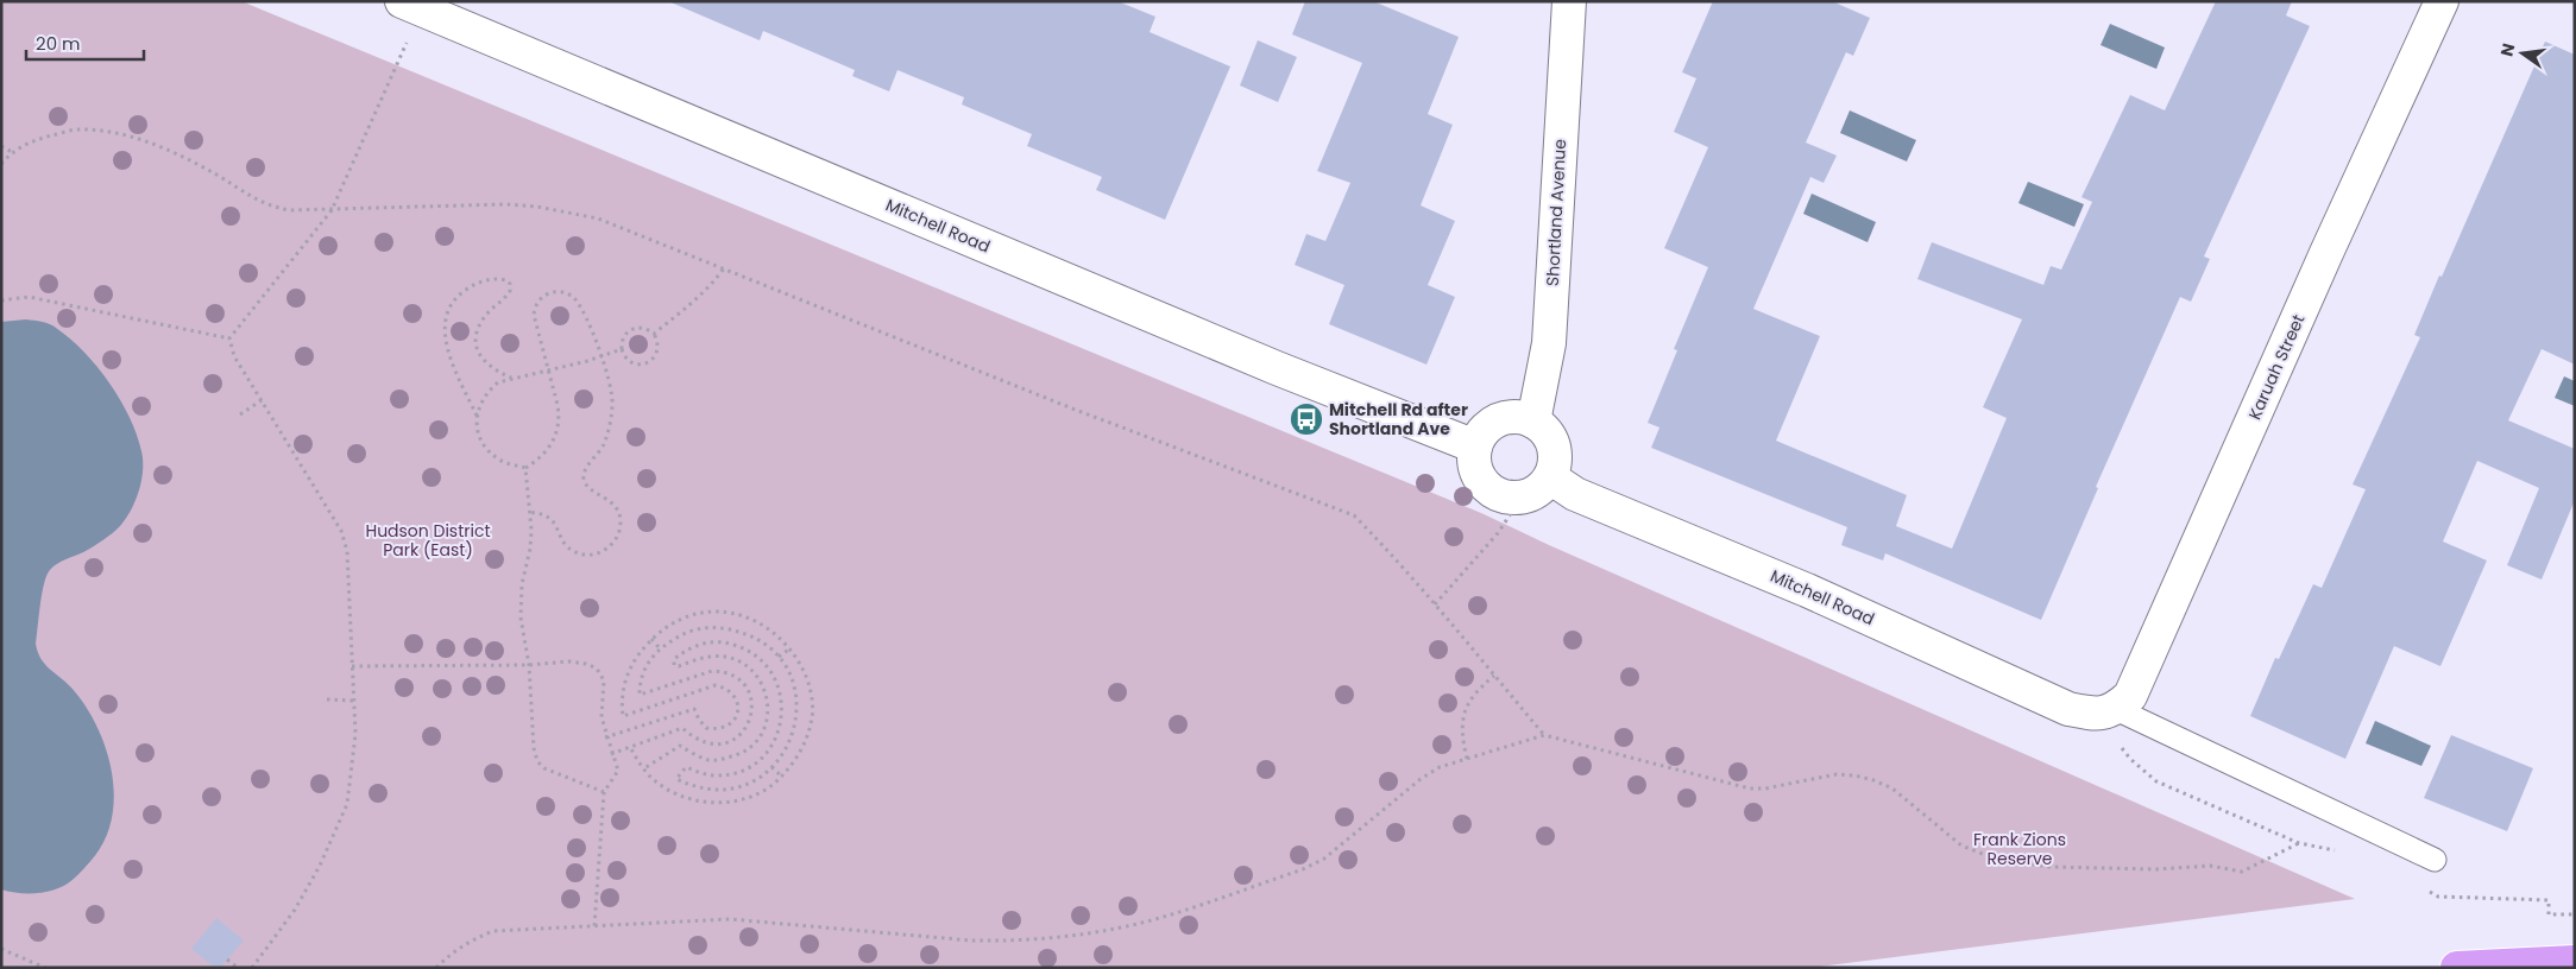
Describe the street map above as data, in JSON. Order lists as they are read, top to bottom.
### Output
{
  "streets": {
    "street": ["Shortland Avenue", "Mitchell Road", "Karuah Street"]
  },
  "crossings": [
    ["Shortland Avenue", "Mitchell Road"],
    ["Mitchell Road", "Karuah Street"]
  ],
  "parks": ["Hudson District Park (East)", "Frank Zions Reserve"],
  "places": {
    "bus stop": ["Mitchell Rd after Shortland Ave"]
  },
  "scale_bar": "20 m",
  "north": "left"
}
